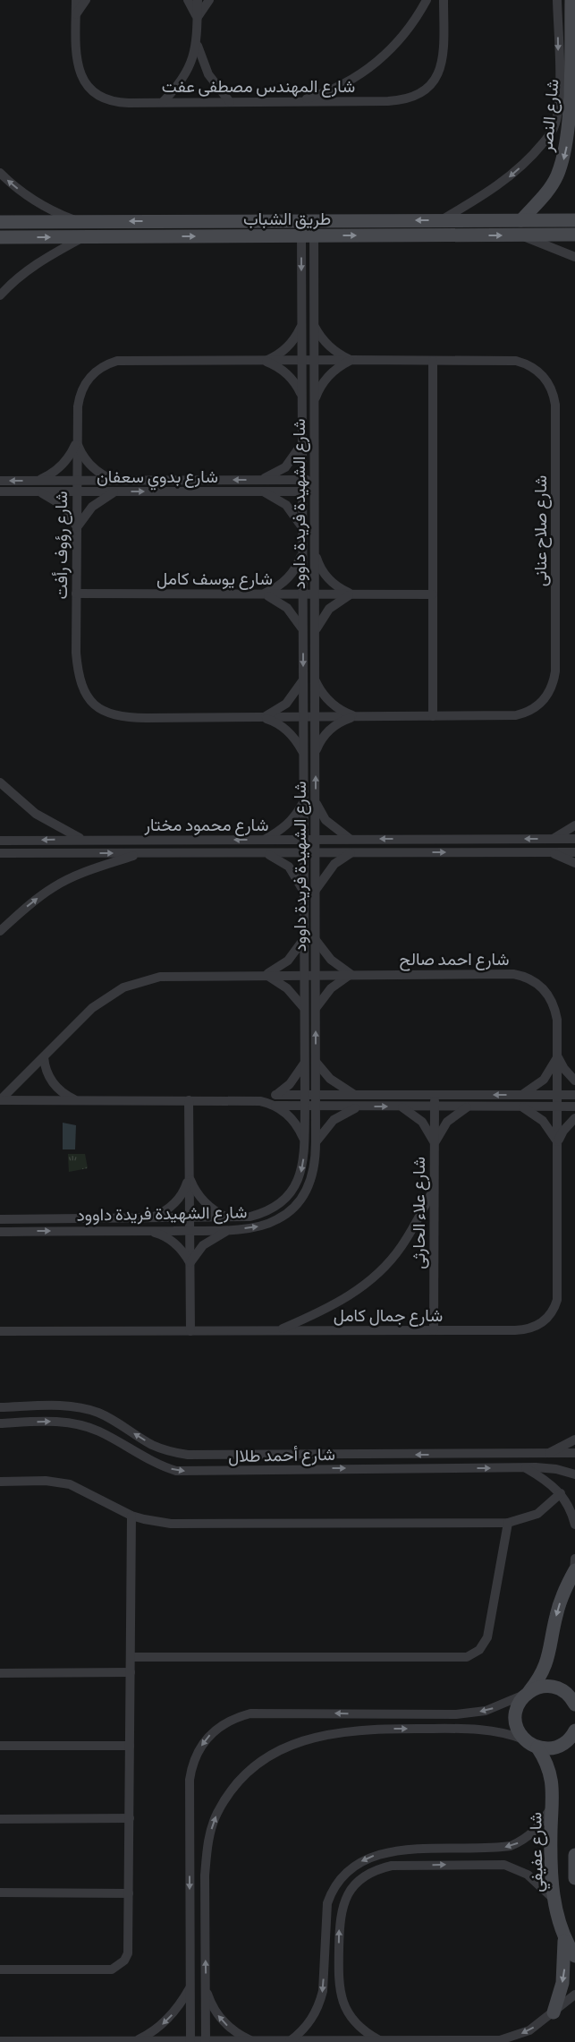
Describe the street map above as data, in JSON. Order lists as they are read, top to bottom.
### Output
{
  "streets": {
    "main road": ["شارع النصر", "طريق الشباب", "شارع عفيفي"],
    "street": [
      "شارع المهندس مصطفى عفت",
      "شارع بدوي سعفان",
      "شارع الشهيدة فريدة داوود",
      "شارع صلاح عنانى",
      "شارع رؤوف رأفت",
      "شارع يوسف كامل",
      "شارع محمود مختار",
      "شارع احمد صالح",
      "شارع علاء الحارثى",
      "شارع جمال كامل",
      "شارع أحمد طلال"
    ]
  },
  "crossings": [
    ["شارع النصر", "طريق الشباب"],
    ["طريق الشباب", "شارع الشهيدة فريدة داوود"],
    ["شارع بدوي سعفان", "شارع الشهيدة فريدة داوود"],
    ["شارع بدوي سعفان", "شارع رؤوف رأفت"],
    ["شارع الشهيدة فريدة داوود", "شارع صلاح عنانى"],
    ["شارع الشهيدة فريدة داوود", "شارع رؤوف رأفت"],
    ["شارع الشهيدة فريدة داوود", "شارع يوسف كامل"],
    ["شارع الشهيدة فريدة داوود", "شارع محمود مختار"],
    ["شارع الشهيدة فريدة داوود", "شارع احمد صالح"],
    ["شارع صلاح عنانى", "شارع رؤوف رأفت"],
    ["شارع صلاح عنانى", "شارع يوسف كامل"],
    ["شارع رؤوف رأفت", "شارع يوسف كامل"],
    ["شارع احمد صالح", "شارع جمال كامل"],
    ["شارع علاء الحارثى", "شارع جمال كامل"]
  ],
  "one_way": ["شارع النصر"]
}
